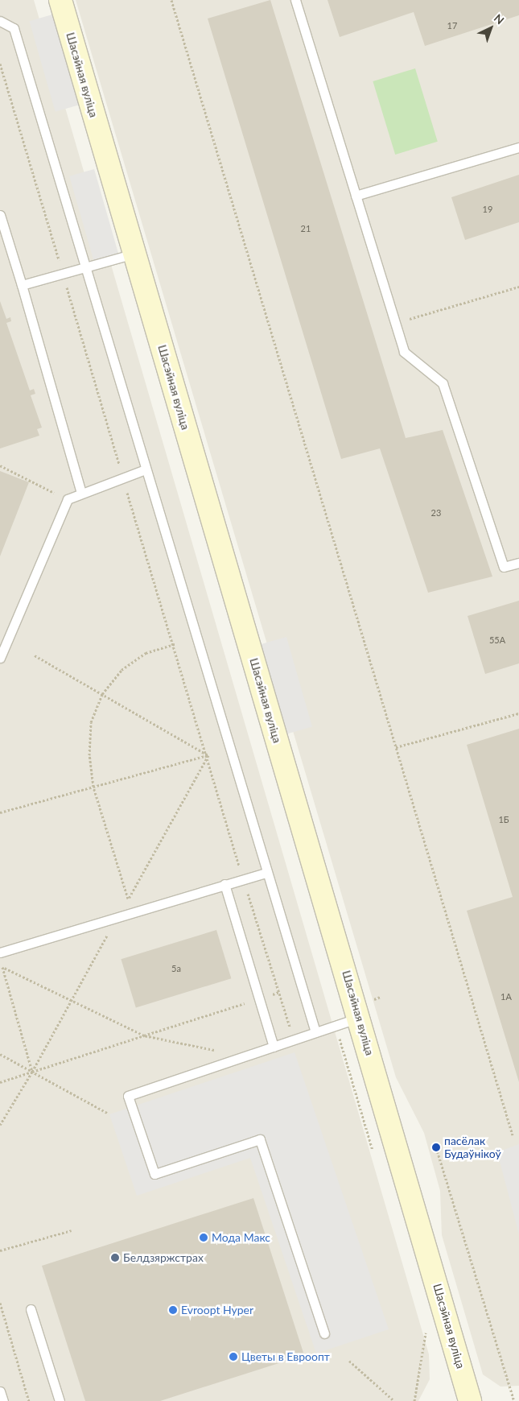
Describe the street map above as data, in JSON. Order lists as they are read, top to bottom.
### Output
{
  "streets": {
    "main road": ["Шасэйная вуліца"]
  },
  "places": [
    "пасёлак Будаўнікоў",
    "Мода Макс",
    "Белдзяржстрах",
    "Evroopt Hyper",
    "Цветы в Евроопт"
  ],
  "house_numbers": [
    "17",
    "19",
    "21",
    "23",
    "55А",
    "1Б",
    "5а",
    "1А"
  ],
  "north": "top right"
}
